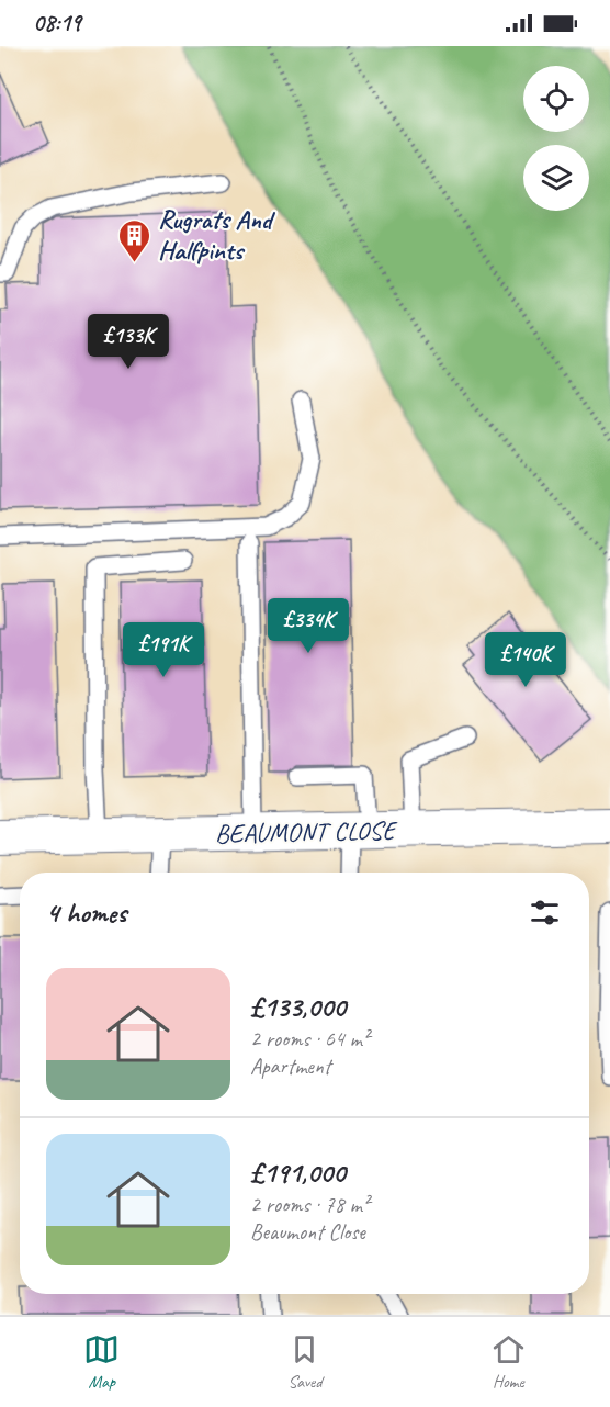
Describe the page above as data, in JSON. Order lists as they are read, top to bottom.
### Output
{
  "streets": {
    "street": ["BEAUMONT CLOSE"]
  },
  "places": {
    "building": ["Rugrats And Halfpints"]
  },
  "page": {
    "status": "08:19",
    "price": [
      "£133K",
      "£334K",
      "£191K",
      "£140K"
    ],
    "heading": "4 homes",
    "list": [
      {
        "name": "£133,000",
        "note": "2 rooms · 64 m² · Apartment"
      },
      {
        "name": "£191,000",
        "note": "2 rooms · 78 m² · Beaumont Close"
      }
    ],
    "tabs": ["Map", "Saved", "Home"]
  }
}
